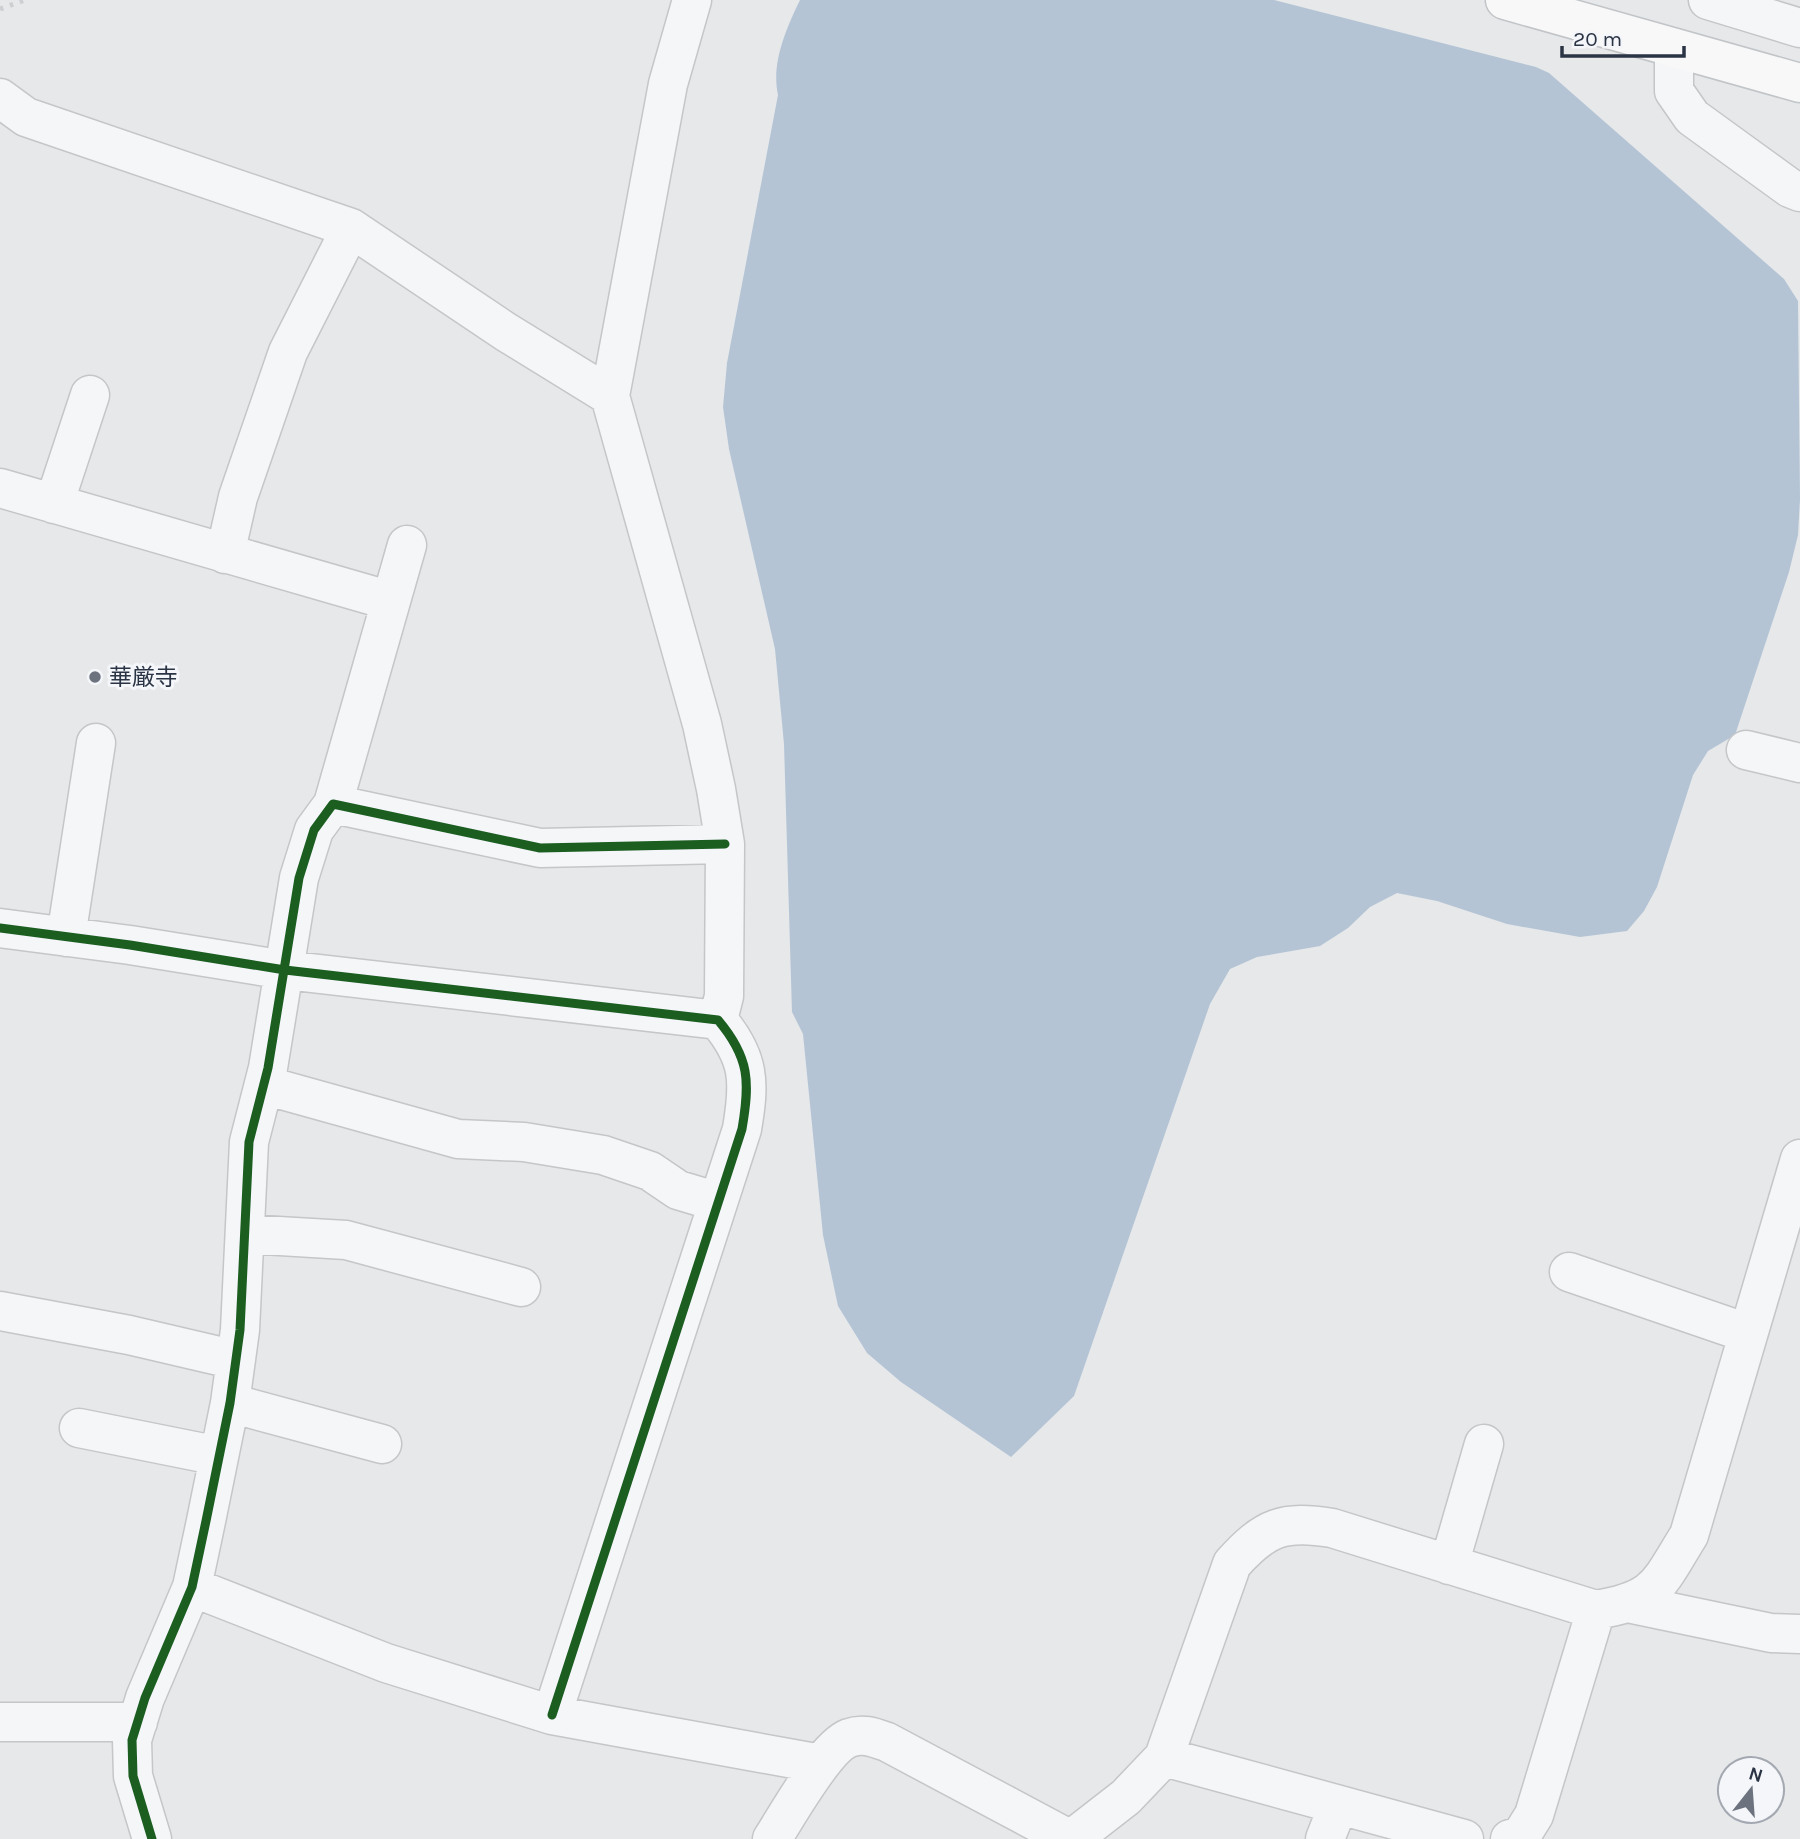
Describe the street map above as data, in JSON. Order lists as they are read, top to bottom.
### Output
{
  "places": ["華厳寺"],
  "scale_bar": "20 m",
  "north": "top"
}
